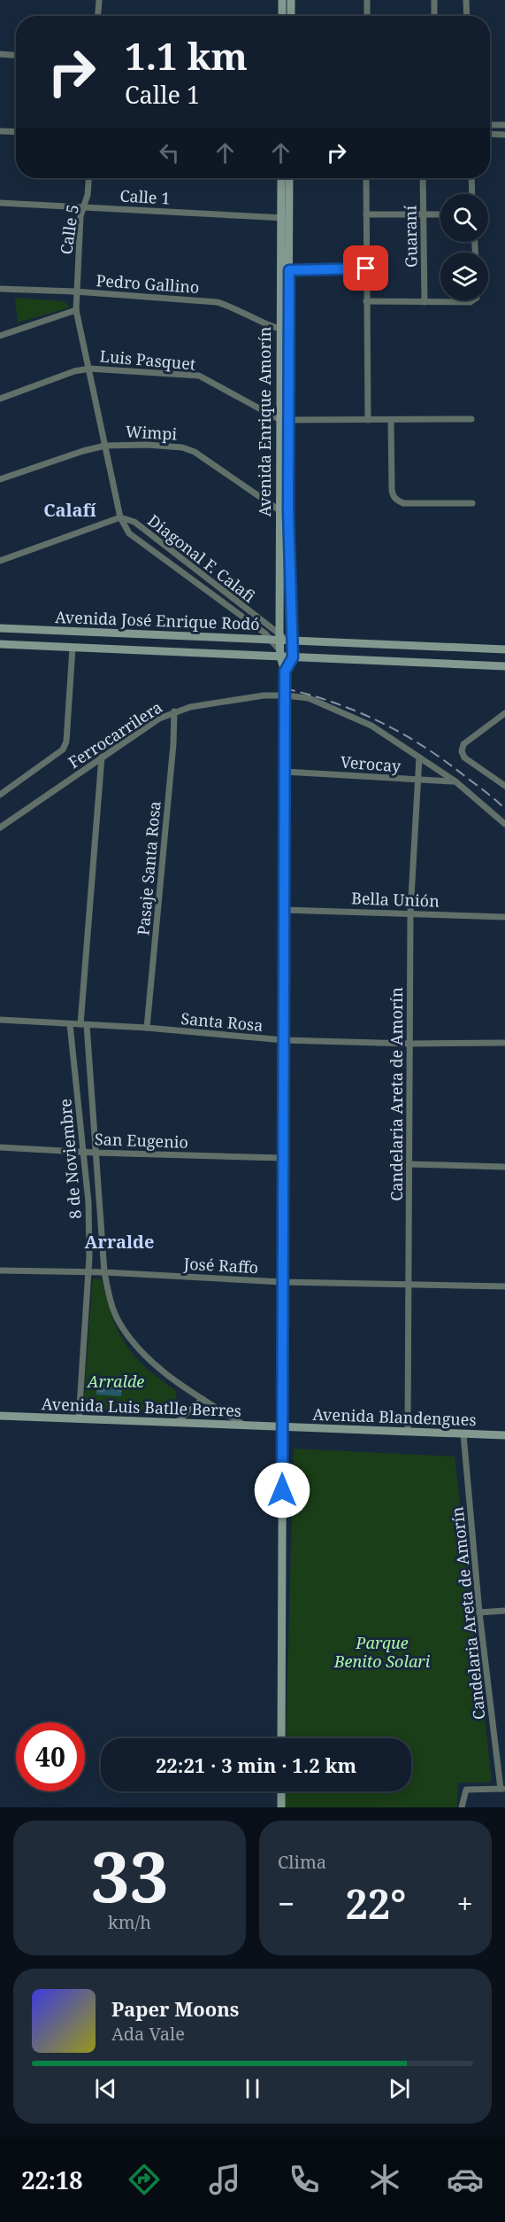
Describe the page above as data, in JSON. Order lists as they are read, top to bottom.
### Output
{
  "streets": {
    "street": [
      "Calle 1",
      "Calle 5",
      "Guaraní",
      "Pedro Gallino",
      "Luis Pasquet",
      "Avenida Enrique Amorín",
      "Wimpi",
      "Diagonal F. Calafi",
      "Avenida José Enrique Rodó",
      "Ferrocarrilera",
      "Verocay",
      "Pasaje Santa Rosa",
      "Bella Unión",
      "Santa Rosa",
      "Candelaria Areta de Amorín",
      "San Eugenio",
      "8 de Noviembre",
      "José Raffo",
      "Avenida Luis Batlle Berres",
      "Avenida Blandengues"
    ]
  },
  "crossings": [
    ["Calle 1", "Calle 5"],
    ["Calle 1", "Avenida Enrique Amorín"],
    ["Calle 5", "Pedro Gallino"],
    ["Calle 5", "Diagonal F. Calafi"],
    ["Pedro Gallino", "Avenida Enrique Amorín"],
    ["Pedro Gallino", "Diagonal F. Calafi"],
    ["Luis Pasquet", "Avenida Enrique Amorín"],
    ["Luis Pasquet", "Diagonal F. Calafi"],
    ["Avenida Enrique Amorín", "Wimpi"],
    ["Avenida Enrique Amorín", "Diagonal F. Calafi"],
    ["Avenida Enrique Amorín", "Avenida José Enrique Rodó"],
    ["Avenida Enrique Amorín", "Ferrocarrilera"],
    ["Avenida Enrique Amorín", "Verocay"],
    ["Avenida Enrique Amorín", "Bella Unión"],
    ["Avenida Enrique Amorín", "Santa Rosa"],
    ["Avenida Enrique Amorín", "San Eugenio"],
    ["Avenida Enrique Amorín", "José Raffo"],
    ["Avenida Enrique Amorín", "Avenida Luis Batlle Berres"],
    ["Avenida Enrique Amorín", "Avenida Blandengues"],
    ["Wimpi", "Diagonal F. Calafi"],
    ["Diagonal F. Calafi", "Avenida José Enrique Rodó"],
    ["Ferrocarrilera", "Verocay"],
    ["Ferrocarrilera", "Pasaje Santa Rosa"],
    ["Ferrocarrilera", "Candelaria Areta de Amorín"],
    ["Ferrocarrilera", "8 de Noviembre"],
    ["Verocay", "Candelaria Areta de Amorín"],
    ["Pasaje Santa Rosa", "Santa Rosa"],
    ["Bella Unión", "Candelaria Areta de Amorín"],
    ["Santa Rosa", "Candelaria Areta de Amorín"],
    ["Santa Rosa", "8 de Noviembre"],
    ["Candelaria Areta de Amorín", "José Raffo"],
    ["Candelaria Areta de Amorín", "Avenida Blandengues"],
    ["San Eugenio", "8 de Noviembre"],
    ["8 de Noviembre", "José Raffo"],
    ["8 de Noviembre", "Avenida Luis Batlle Berres"],
    ["Avenida Luis Batlle Berres", "Avenida Blandengues"]
  ],
  "districts": ["Calafí", "Arralde"],
  "parks": ["Arralde", "Parque Benito Solari"],
  "page": {
    "turn": ["1.1 km", "Calle 1"],
    "limit": "40",
    "trip": "22:21 · 3 min · 1.2 km",
    "tile": [
      ["33", "km/h"],
      "Clima"
    ],
    "heat": ["−", "22°", "+"],
    "song": ["Paper Moons", "Ada Vale"],
    "tabs": "22:18"
  }
}
